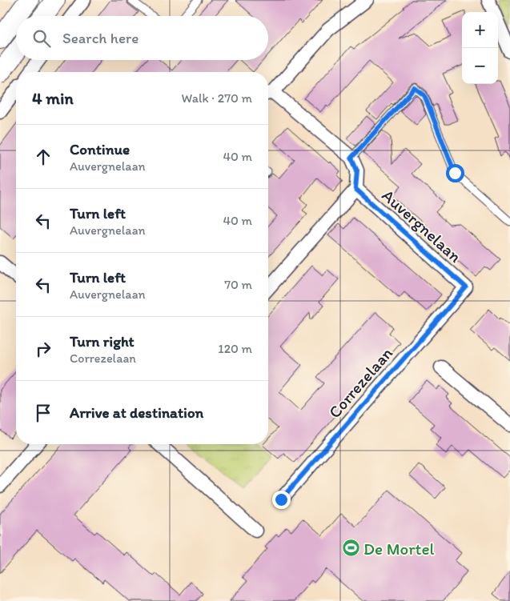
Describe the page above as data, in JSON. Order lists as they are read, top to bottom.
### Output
{
  "streets": {
    "street": ["Auvergnelaan", "Correzelaan"]
  },
  "crossings": [
    ["Auvergnelaan", "Correzelaan"]
  ],
  "places": {
    "sports": ["De Mortel"]
  },
  "page": {
    "map_buttons": ["+", "−"],
    "search": "Search here",
    "heading": ["4 min", "Walk · 270 m"],
    "list": [
      ["Continue", "Auvergnelaan", "40 m"],
      ["Turn left", "Auvergnelaan", "40 m"],
      ["Turn left", "Auvergnelaan", "70 m"],
      ["Turn right", "Correzelaan", "120 m"],
      "Arrive at destination"
    ]
  }
}
